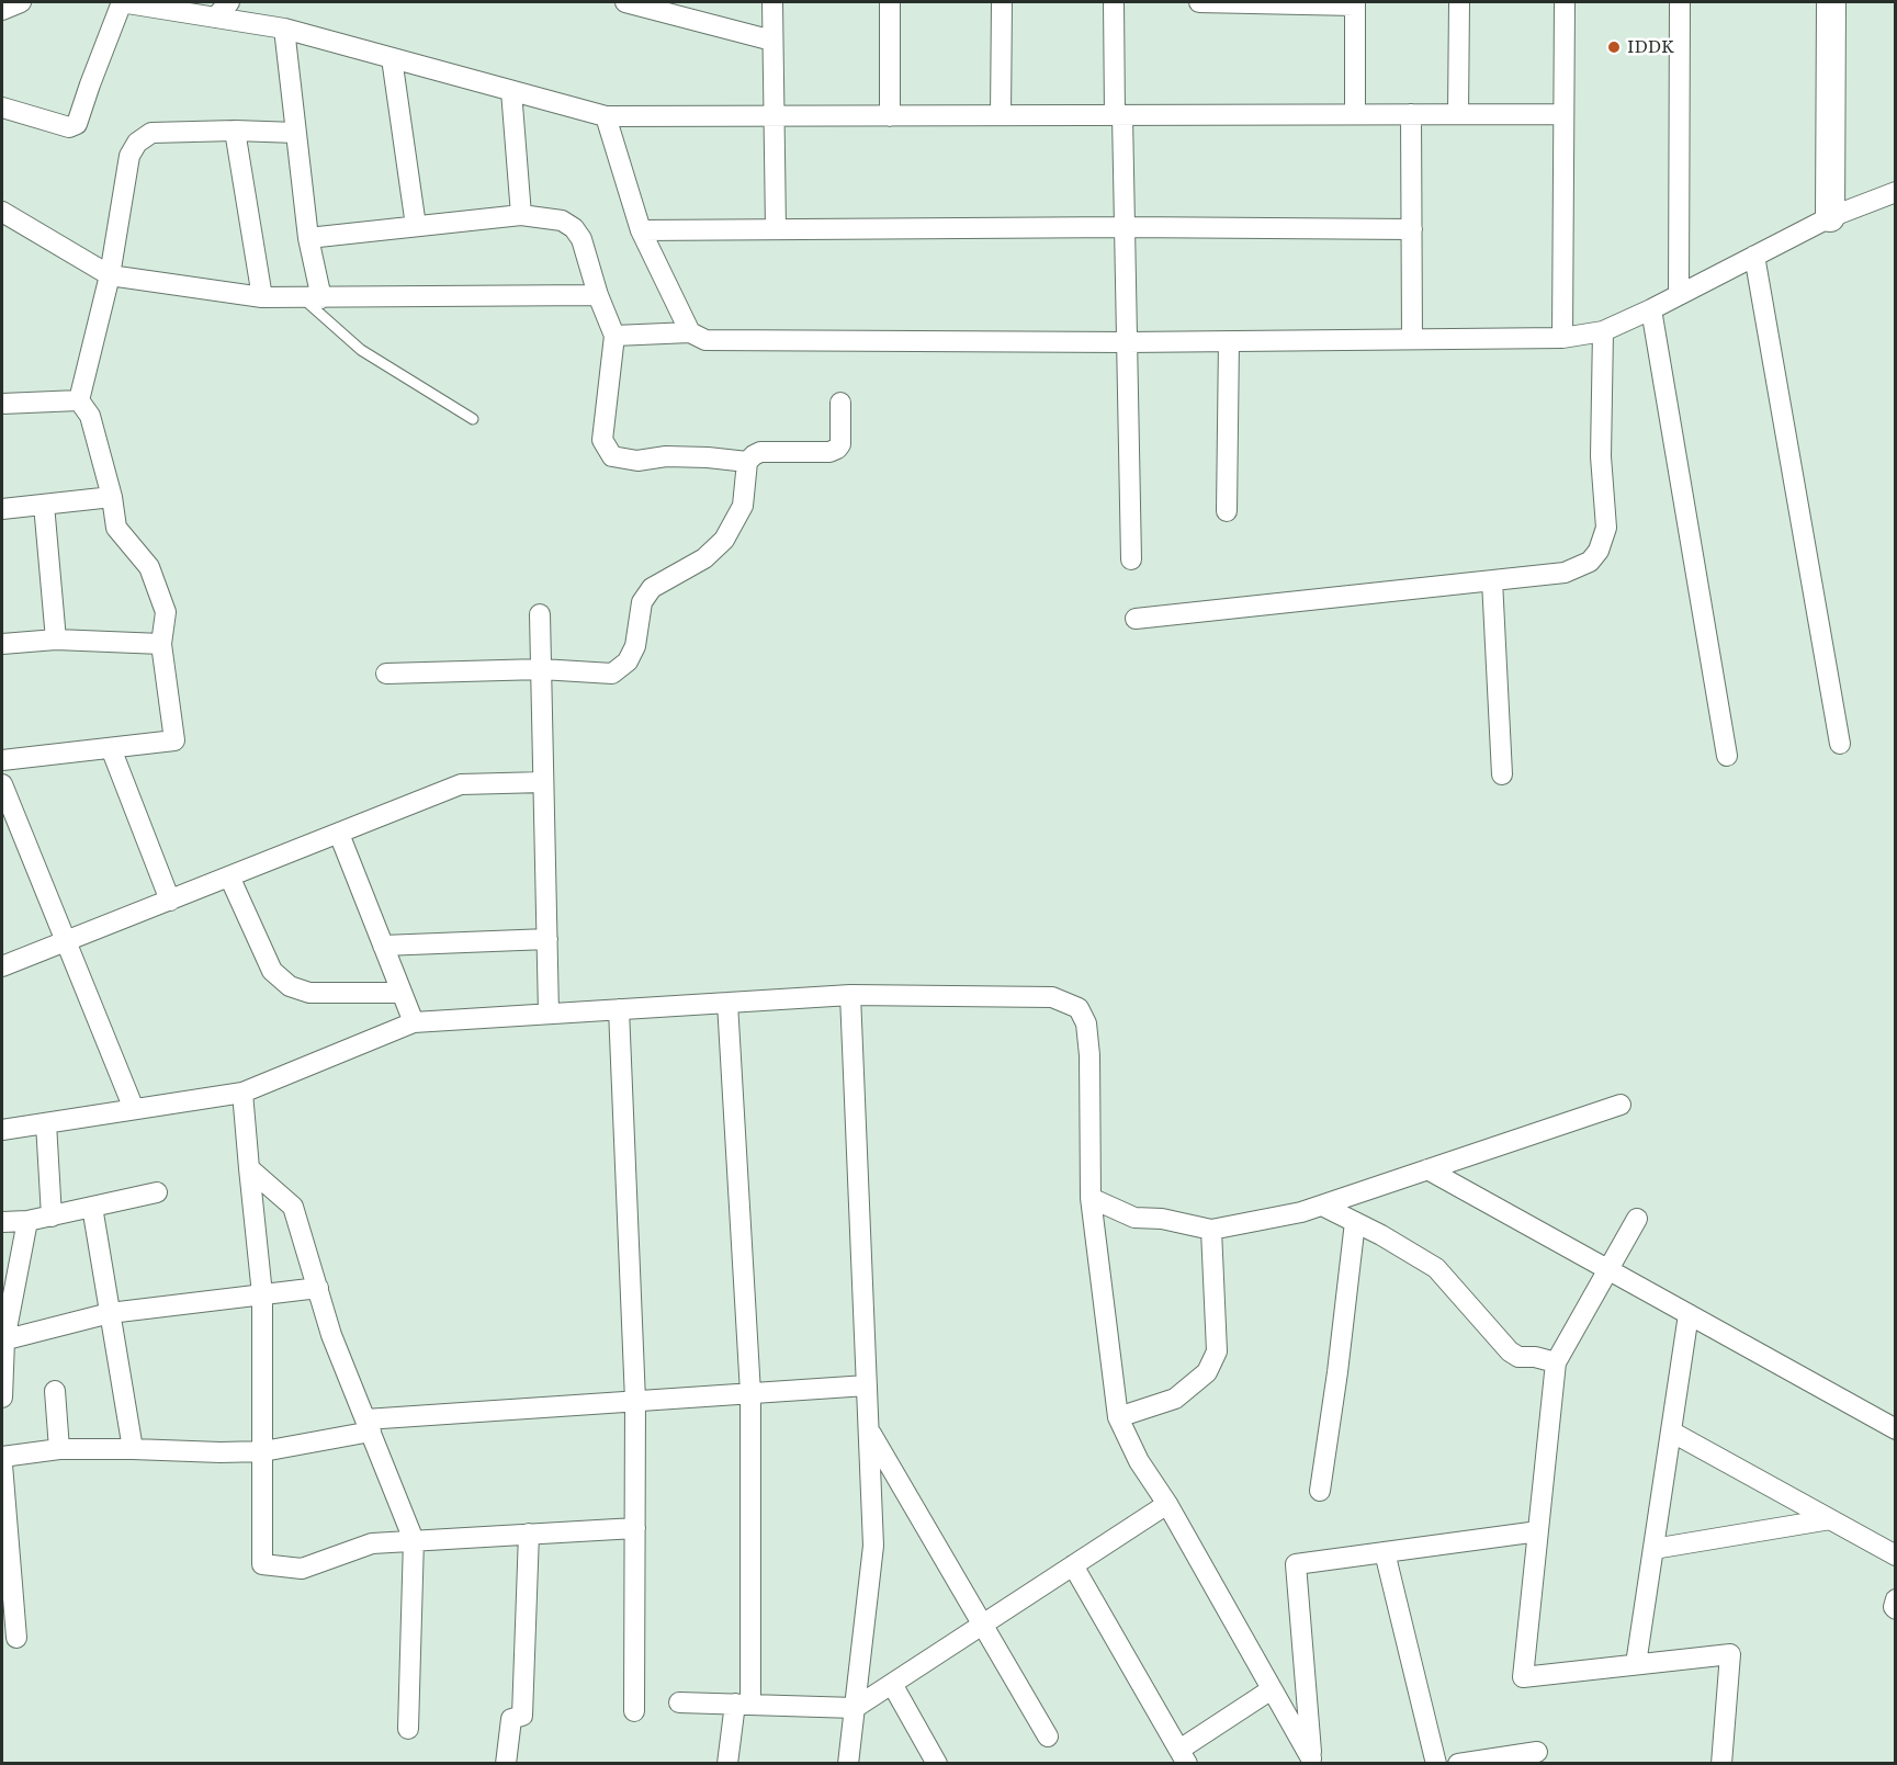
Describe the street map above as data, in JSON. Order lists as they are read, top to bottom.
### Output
{
  "places": ["IDDK"]
}
